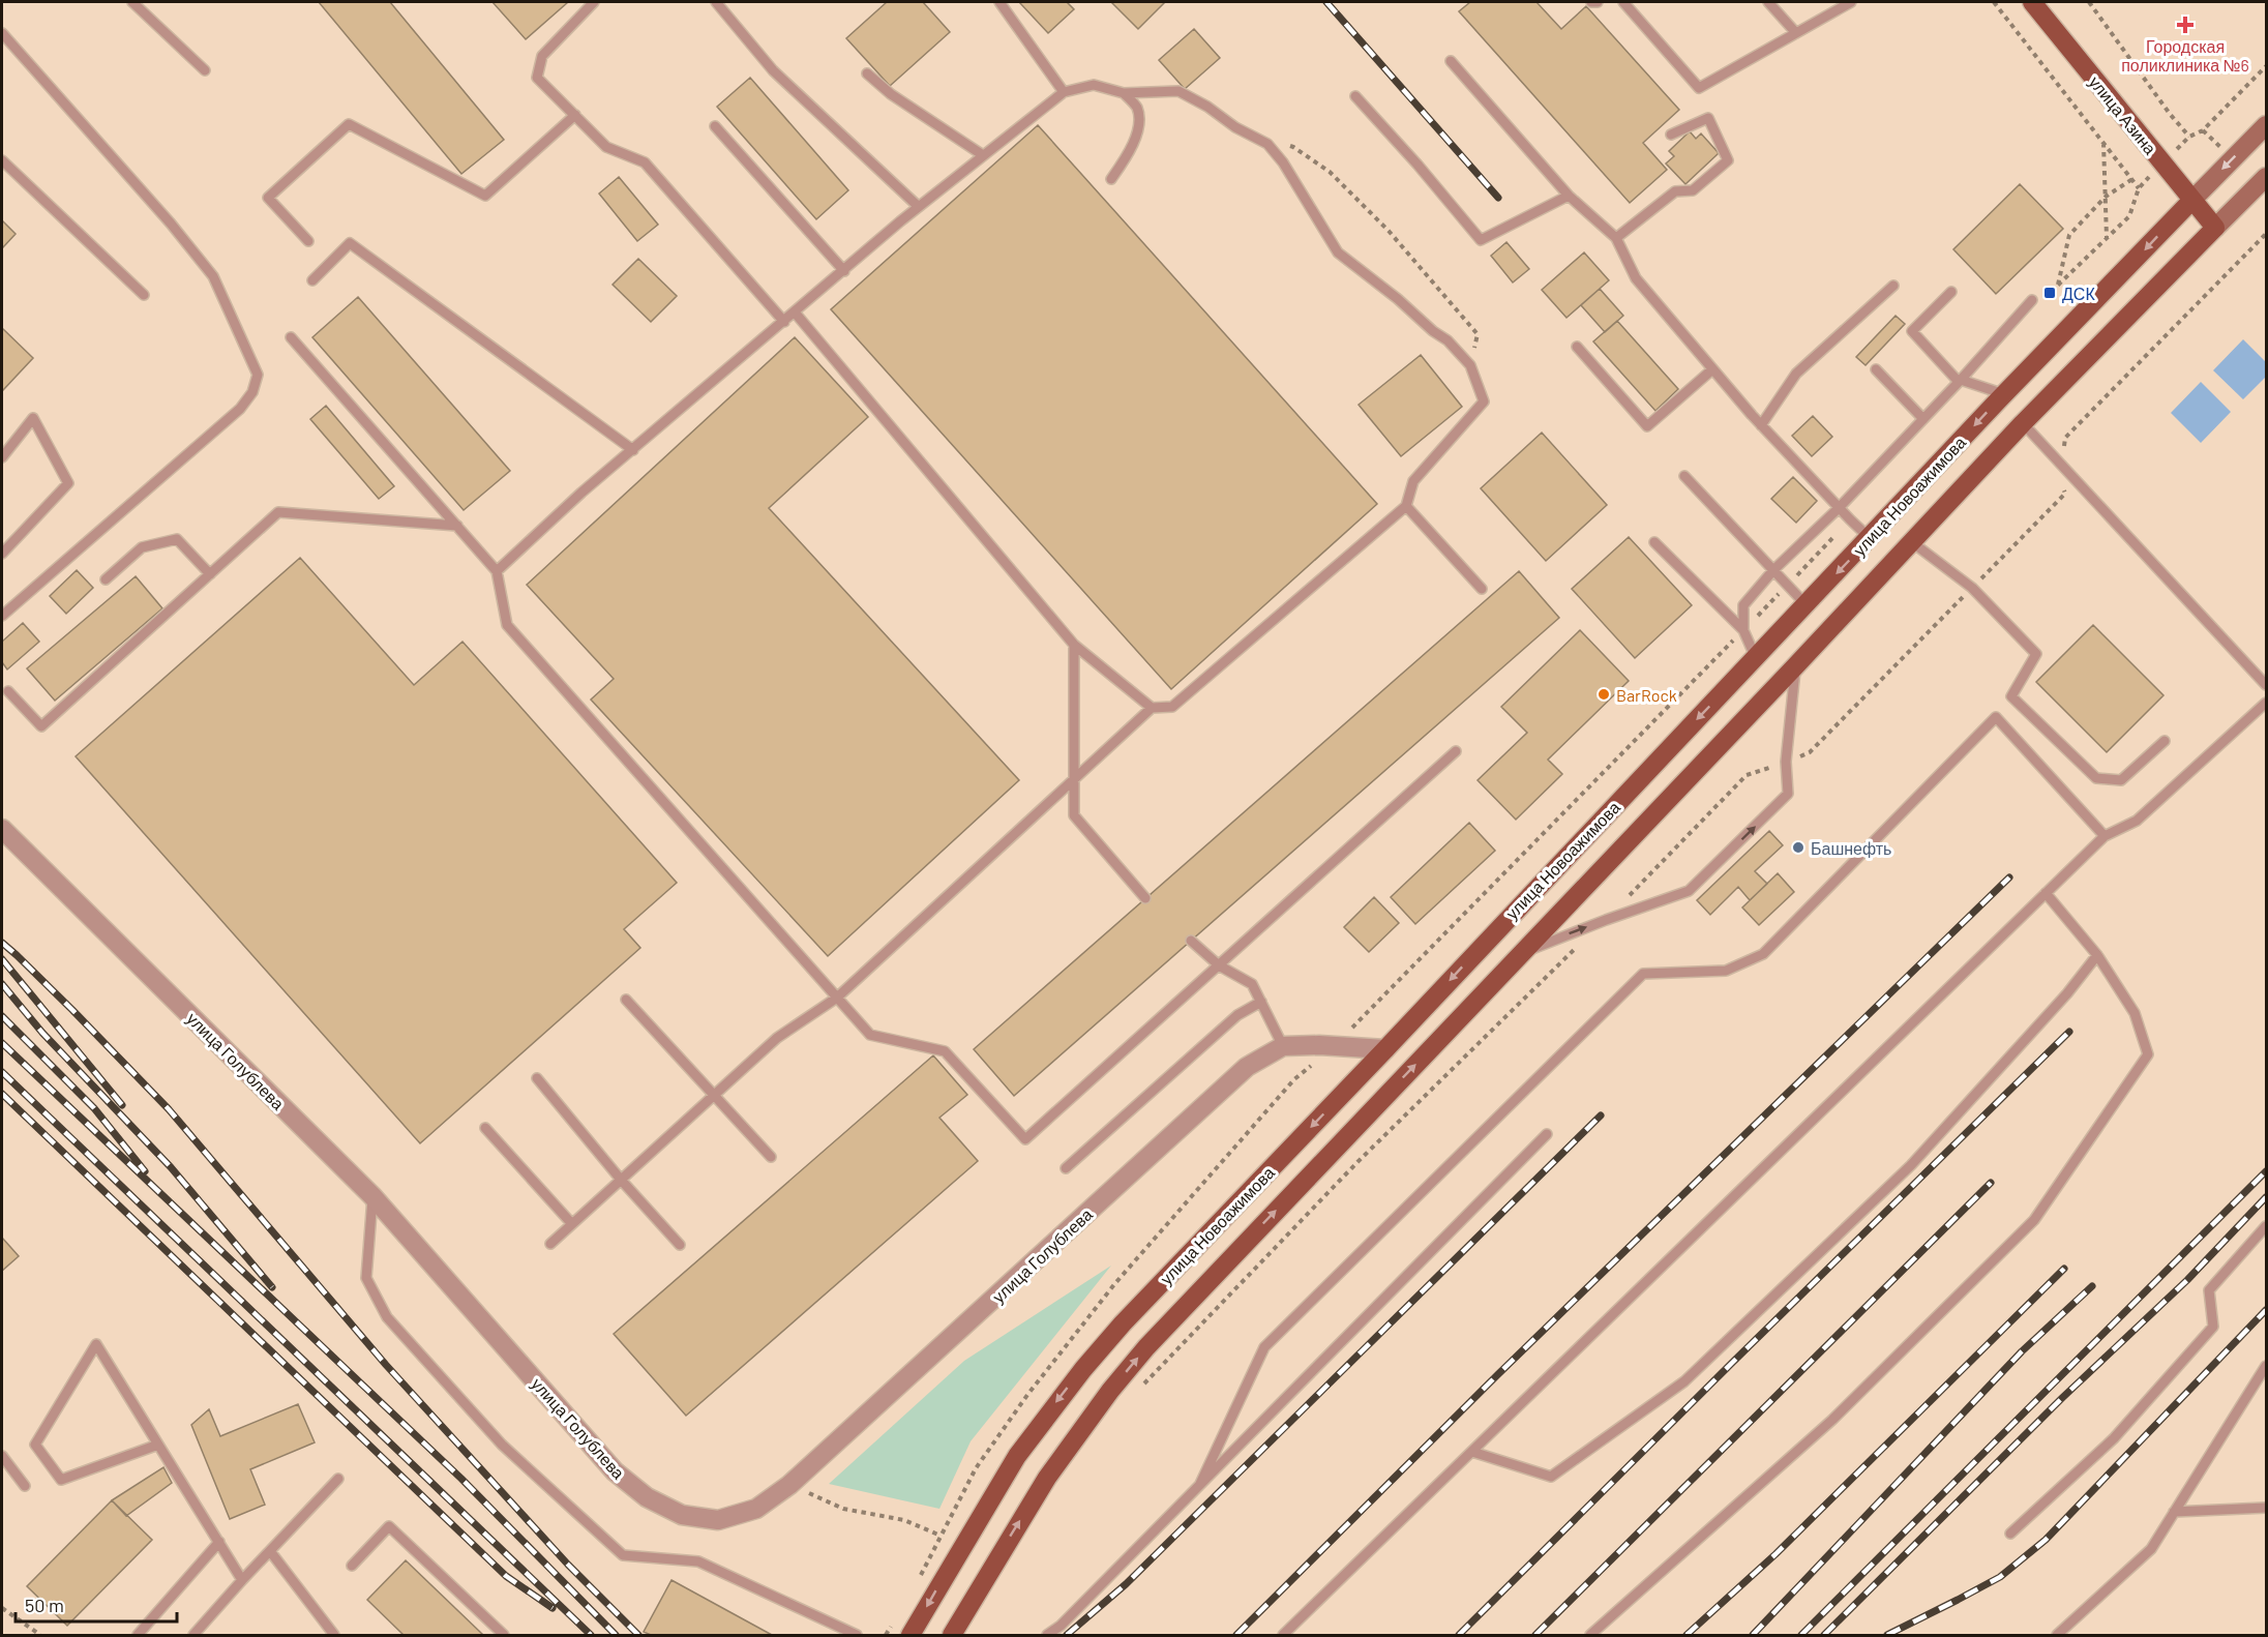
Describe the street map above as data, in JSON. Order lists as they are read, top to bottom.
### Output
{
  "streets": {
    "main road": ["улица Азина", "улица Новоажимова"],
    "street": ["улица Голублева"]
  },
  "crossings": [
    ["улица Азина", "улица Новоажимова"],
    ["улица Новоажимова", "улица Голублева"]
  ],
  "places": {
    "health": ["Городская поликлиника №6"],
    "transit": ["ДСК"],
    "other": ["BarRock", "Башнефть"]
  },
  "scale_bar": "50 m"
}
